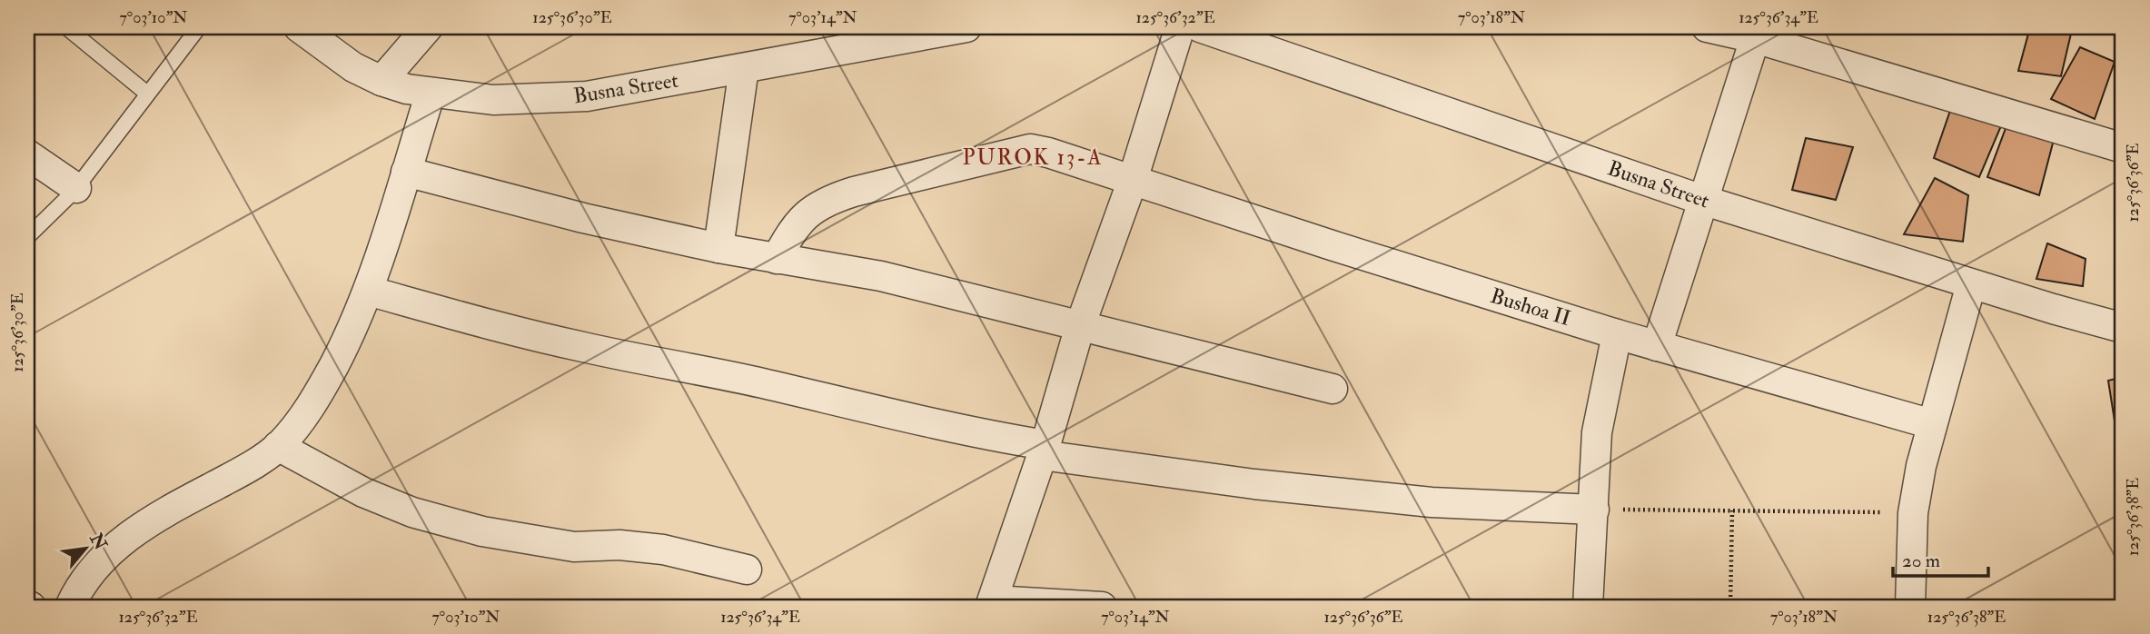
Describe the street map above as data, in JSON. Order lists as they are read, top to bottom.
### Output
{
  "streets": {
    "street": ["Busna Street", "Bushoa II"]
  },
  "districts": ["PUROK 13-A"],
  "scale_bar": "20 m",
  "north": "top right",
  "coordinates": [
    "7°03'10\"N",
    "125°36'30\"E",
    "7°03'14\"N",
    "125°36'32\"E",
    "7°03'18\"N",
    "125°36'34\"E",
    "125°36'36\"E",
    "125°36'38\"E"
  ]
}
